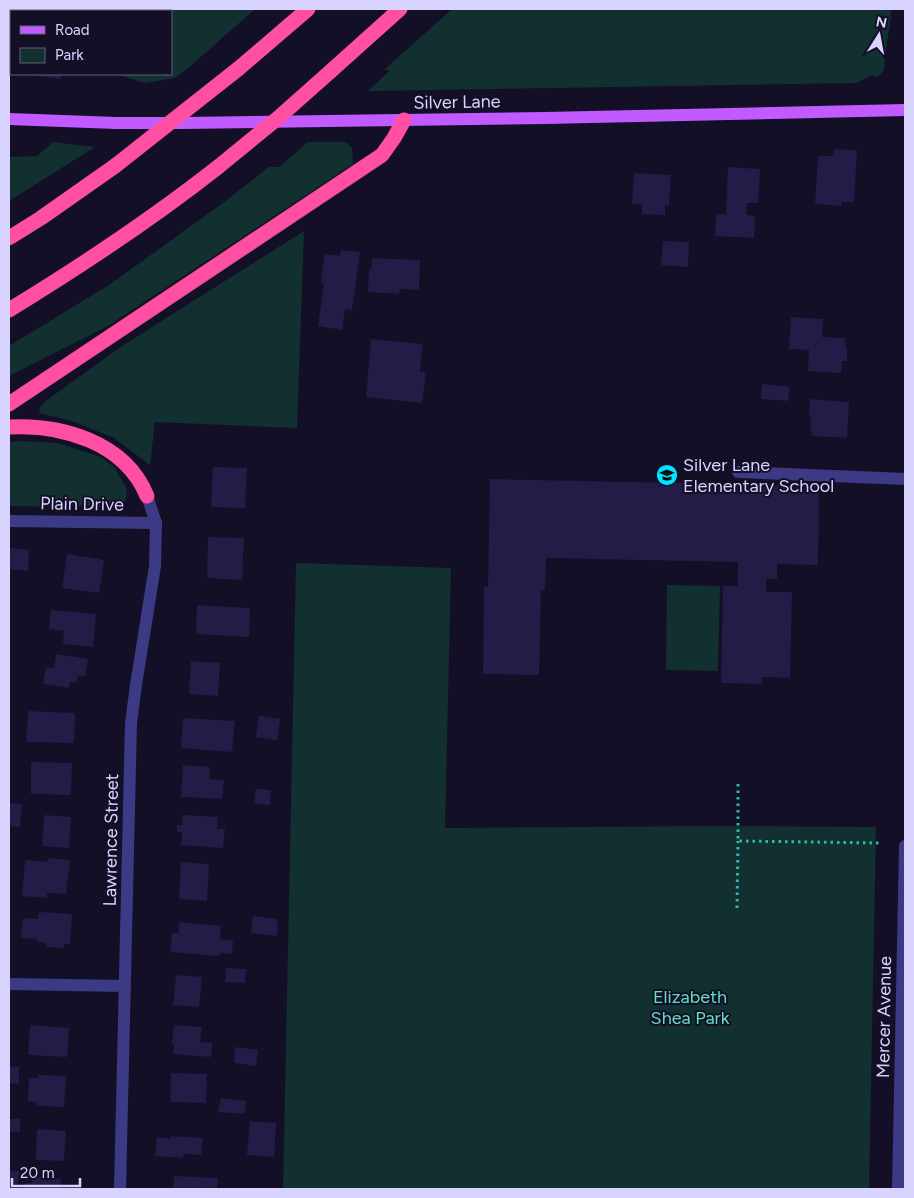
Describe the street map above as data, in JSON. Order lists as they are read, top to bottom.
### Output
{
  "streets": {
    "main road": ["Silver Lane"],
    "street": ["Plain Drive", "Lawrence Street", "Mercer Avenue"]
  },
  "crossings": [
    ["Plain Drive", "Lawrence Street"]
  ],
  "parks": ["Elizabeth Shea Park"],
  "places": {
    "school or university": ["Silver Lane Elementary School"]
  },
  "legend": ["Road", "Park"],
  "scale_bar": "20 m",
  "north": "top"
}
